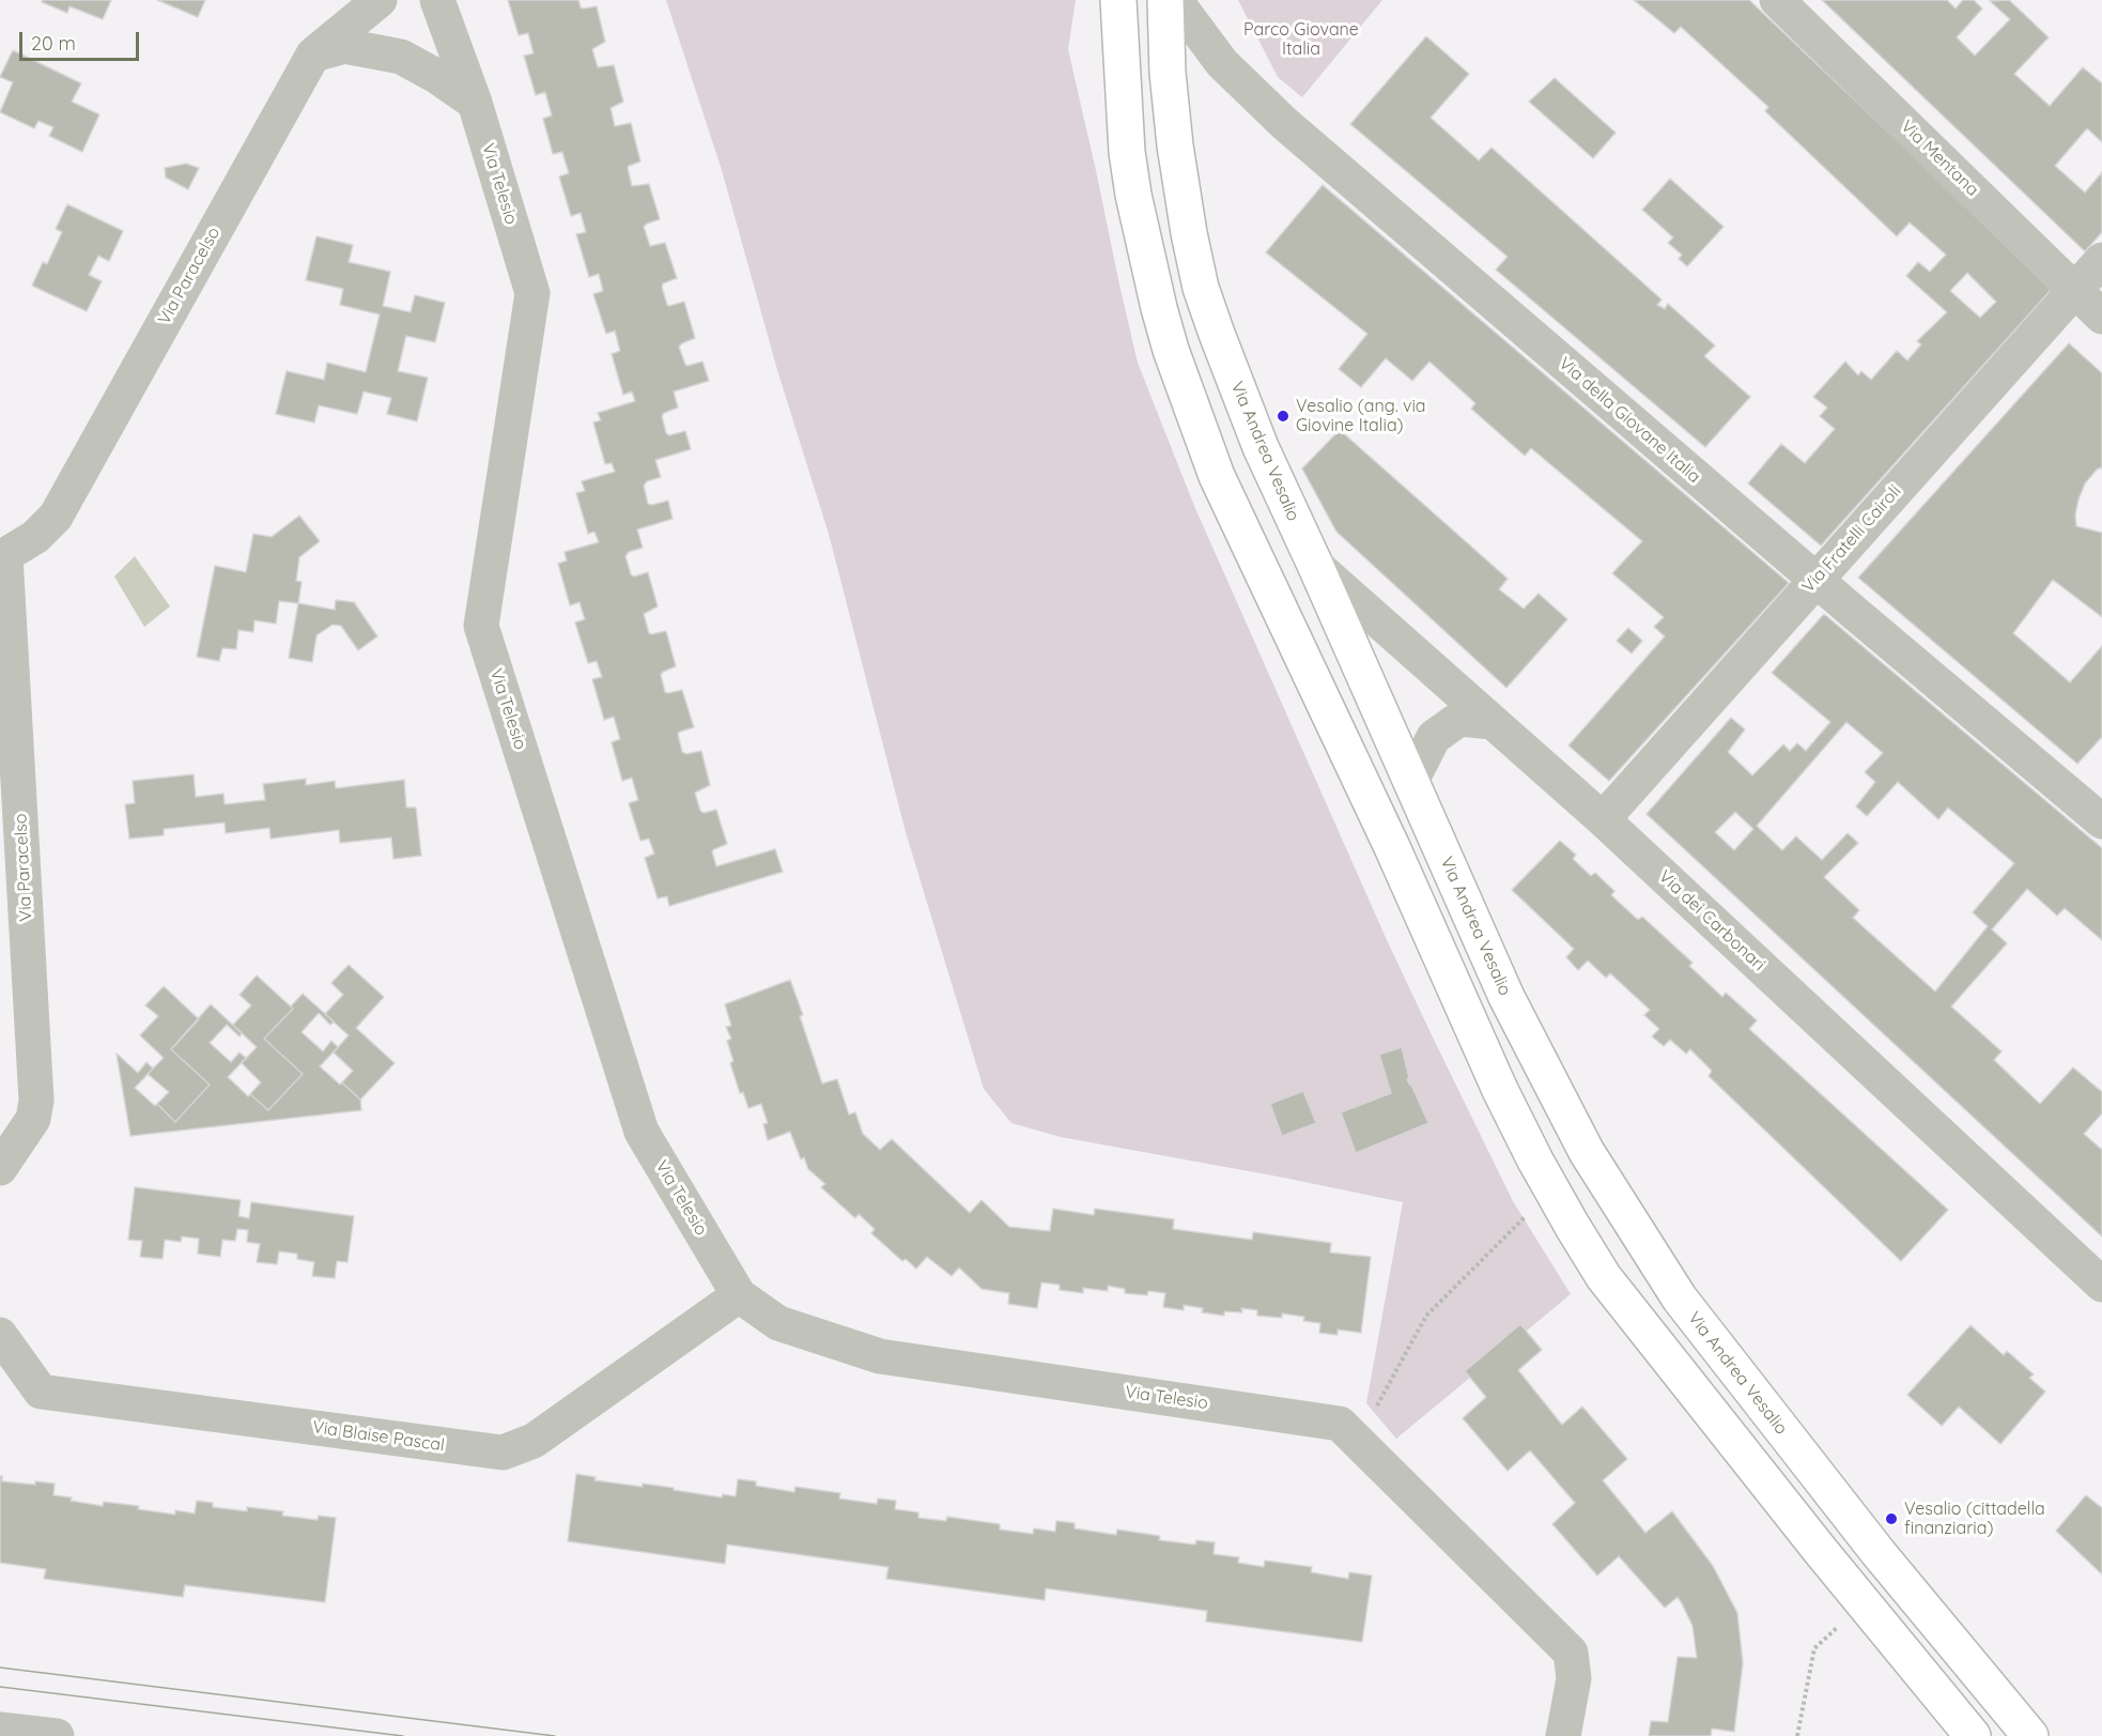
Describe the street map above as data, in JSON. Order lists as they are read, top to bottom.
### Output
{
  "streets": {
    "main road": ["Via Andrea Vesalio"],
    "street": [
      "Via Mentana",
      "Via Telesio",
      "Via Paracelso",
      "Via della Giovane Italia",
      "Via Fratelli Cairoli",
      "Via dei Carbonari",
      "Via Blaise Pascal"
    ]
  },
  "crossings": [
    ["Via Mentana", "Via Fratelli Cairoli"],
    ["Via Telesio", "Via Blaise Pascal"],
    ["Via della Giovane Italia", "Via Fratelli Cairoli"],
    ["Via Andrea Vesalio", "Via dei Carbonari"],
    ["Via Fratelli Cairoli", "Via dei Carbonari"]
  ],
  "parks": ["Parco Giovane Italia"],
  "places": ["Vesalio (ang. via Giovine Italia)", "Vesalio (cittadella finanziaria)"],
  "scale_bar": "20 m"
}
